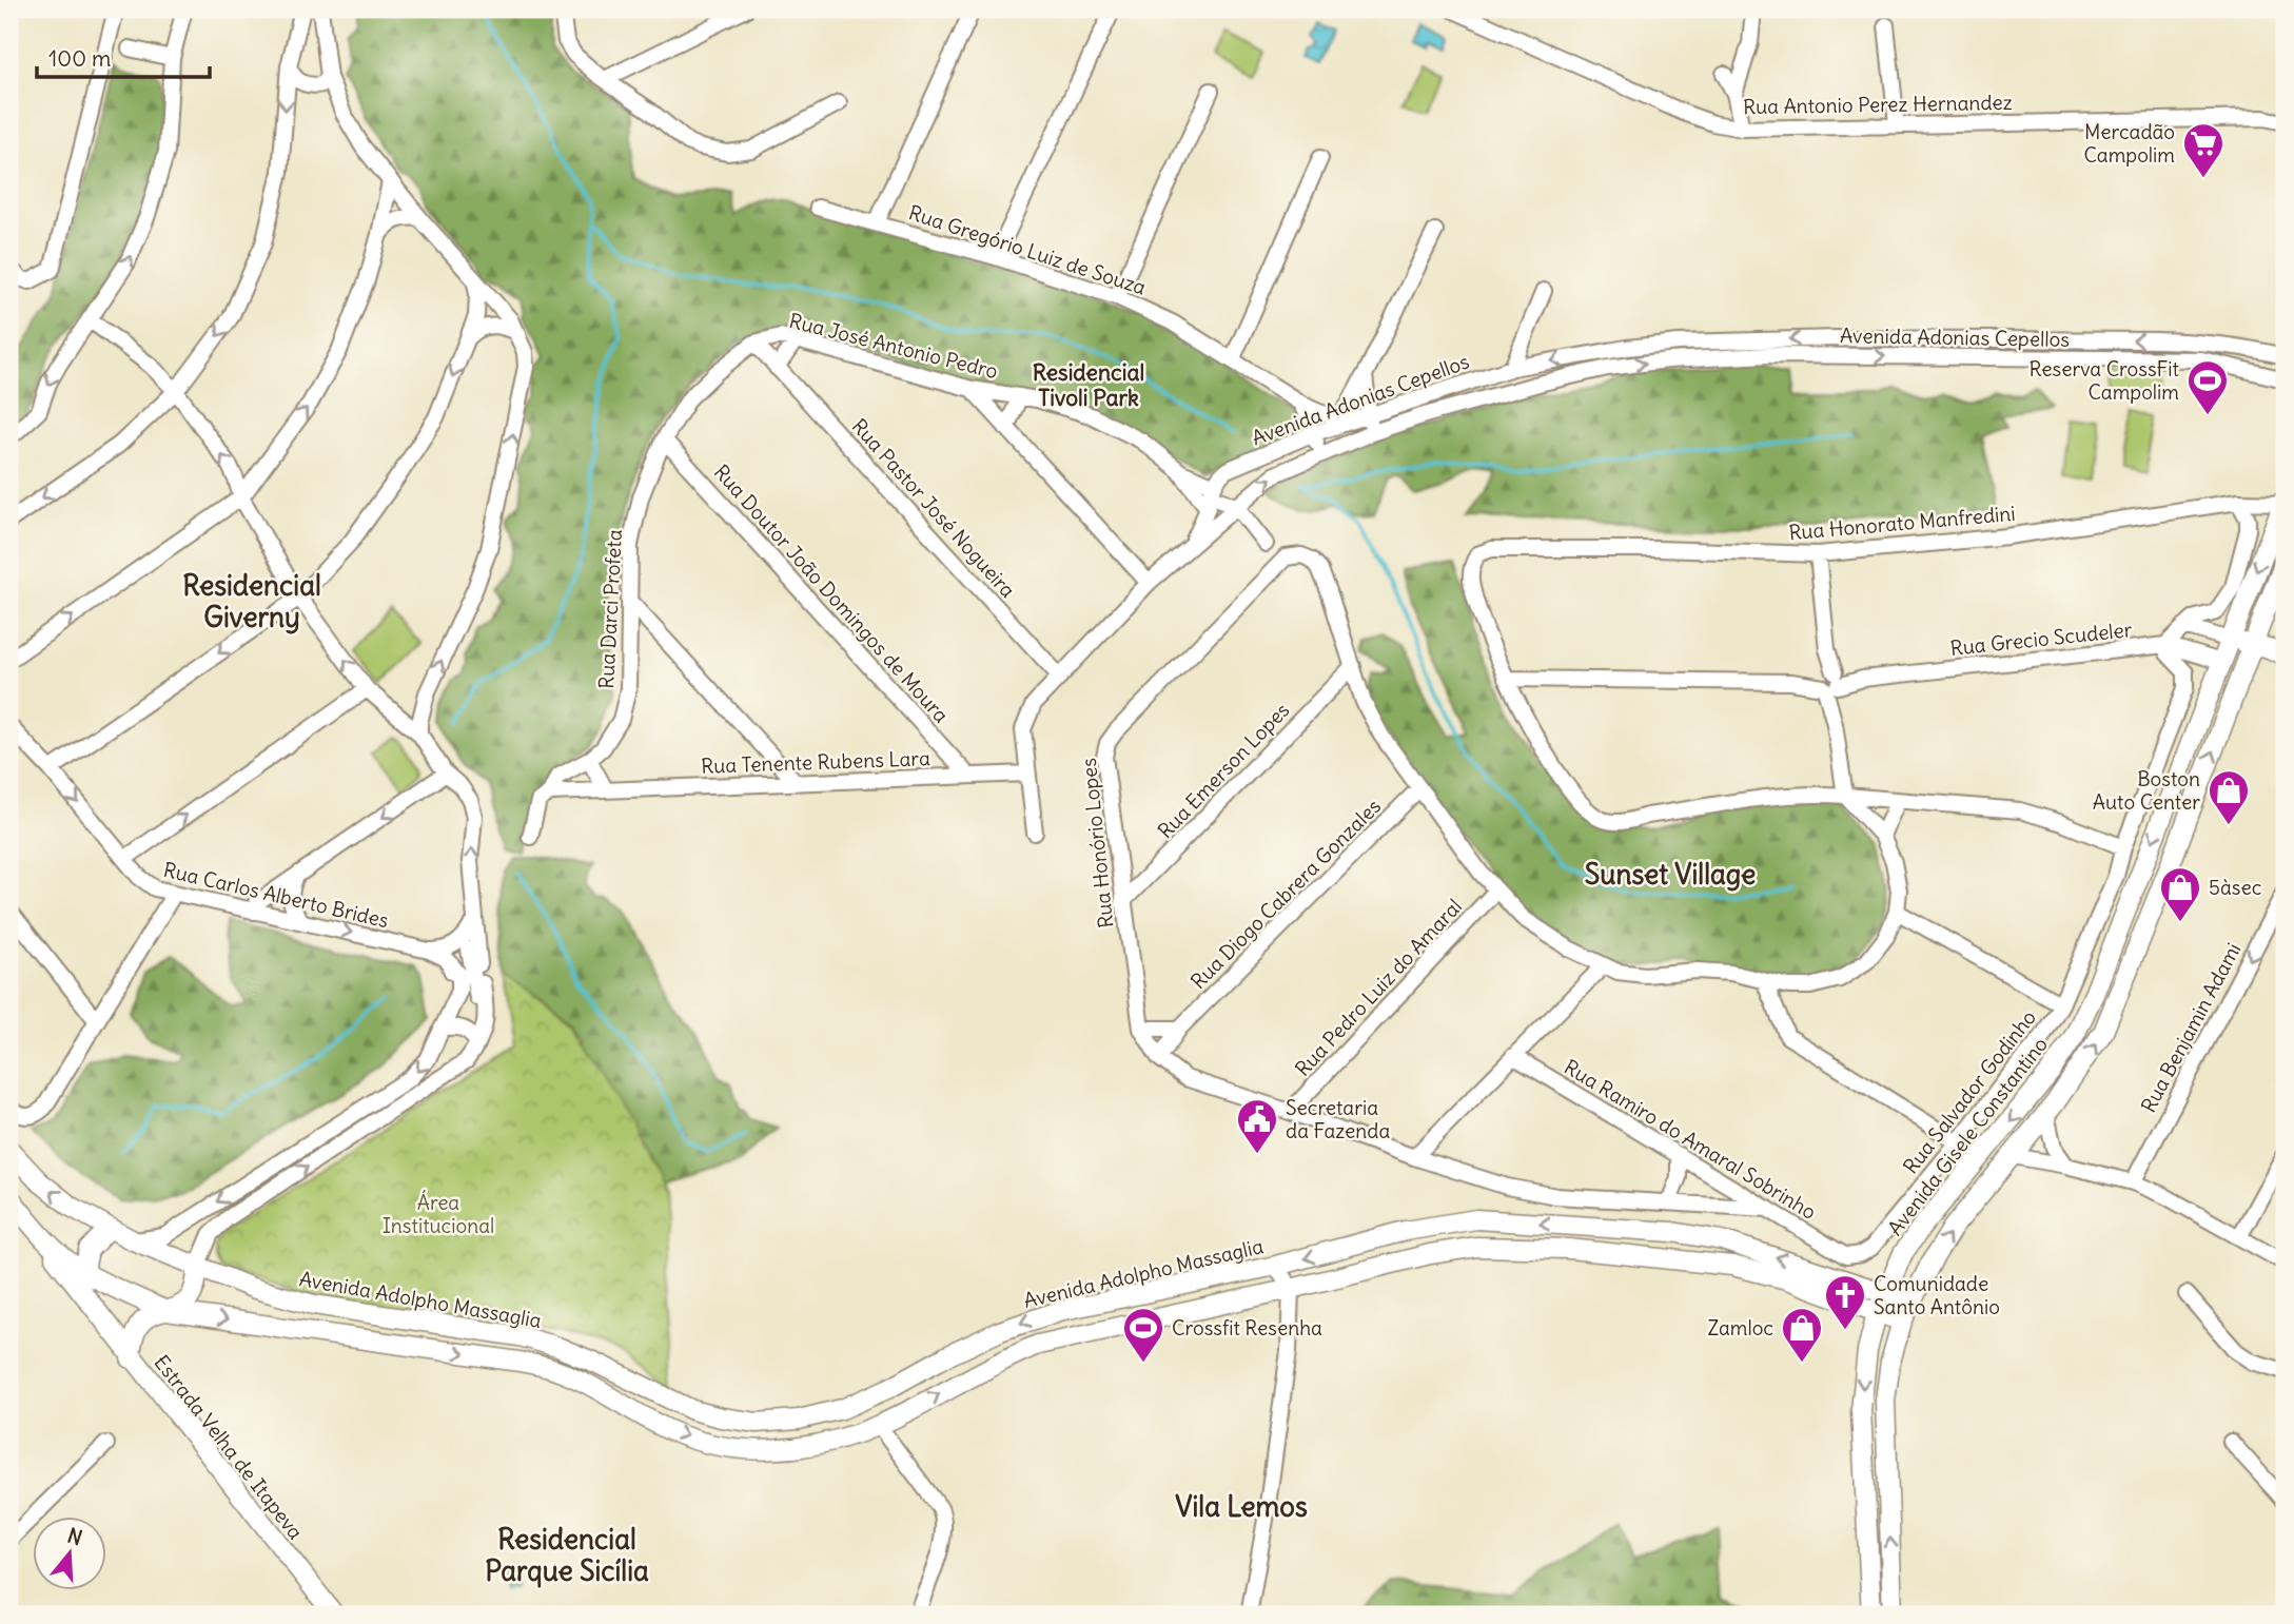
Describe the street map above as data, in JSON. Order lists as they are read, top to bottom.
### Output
{
  "streets": {
    "main road": ["Avenida Gisele Constantino", "Avenida Adolpho Massaglia", "Estrada Velha de Itapeva"],
    "street": [
      "Rua Antonio Perez Hernandez",
      "Rua Gregório Luiz de Souza",
      "Avenida Adonias Cepellos",
      "Rua José Antonio Pedro",
      "Rua Pastor José Nogueira",
      "Rua Honorato Manfredini",
      "Rua Doutor João Domingos de Moura",
      "Rua Darci Profeta",
      "Rua Grecio Scudeler",
      "Rua Tenente Rubens Lara",
      "Rua Emerson Lopes",
      "Rua Honório Lopes",
      "Rua Diogo Cabrera Gonzales",
      "Rua Carlos Alberto Brides",
      "Rua Pedro Luiz do Amaral",
      "Rua Benjamin Adami",
      "Rua Salvador Godinho",
      "Rua Ramiro do Amaral Sobrinho"
    ]
  },
  "crossings": [
    ["Avenida Adonias Cepellos", "Rua José Antonio Pedro"],
    ["Avenida Adonias Cepellos", "Rua Pastor José Nogueira"],
    ["Avenida Adonias Cepellos", "Rua Tenente Rubens Lara"],
    ["Rua José Antonio Pedro", "Rua Pastor José Nogueira"],
    ["Rua José Antonio Pedro", "Rua Darci Profeta"],
    ["Rua Pastor José Nogueira", "Rua Darci Profeta"],
    ["Rua Honorato Manfredini", "Avenida Gisele Constantino"],
    ["Rua Doutor João Domingos de Moura", "Rua Darci Profeta"],
    ["Rua Doutor João Domingos de Moura", "Rua Tenente Rubens Lara"],
    ["Rua Darci Profeta", "Rua Tenente Rubens Lara"],
    ["Rua Grecio Scudeler", "Rua Salvador Godinho"],
    ["Rua Grecio Scudeler", "Avenida Gisele Constantino"],
    ["Rua Emerson Lopes", "Rua Honório Lopes"],
    ["Rua Honório Lopes", "Rua Diogo Cabrera Gonzales"],
    ["Rua Salvador Godinho", "Rua Ramiro do Amaral Sobrinho"],
    ["Avenida Gisele Constantino", "Avenida Adolpho Massaglia"]
  ],
  "one_way": ["Rua Carlos Alberto Brides", "Rua Benjamin Adami"],
  "districts": [
    "Residencial Tivoli Park",
    "Residencial Giverny",
    "Sunset Village",
    "Vila Lemos",
    "Residencial Parque Sicília"
  ],
  "parks": ["Área Institucional"],
  "places": {
    "supermarket": ["Mercadão Campolim"],
    "sports": ["Reserva CrossFit Campolim", "Crossfit Resenha"],
    "shop": ["Boston Auto Center", "5àsec", "Zamloc"],
    "public building": ["Secretaria da Fazenda"],
    "church": ["Comunidade Santo Antônio"]
  },
  "scale_bar": "100 m",
  "north": "top"
}
